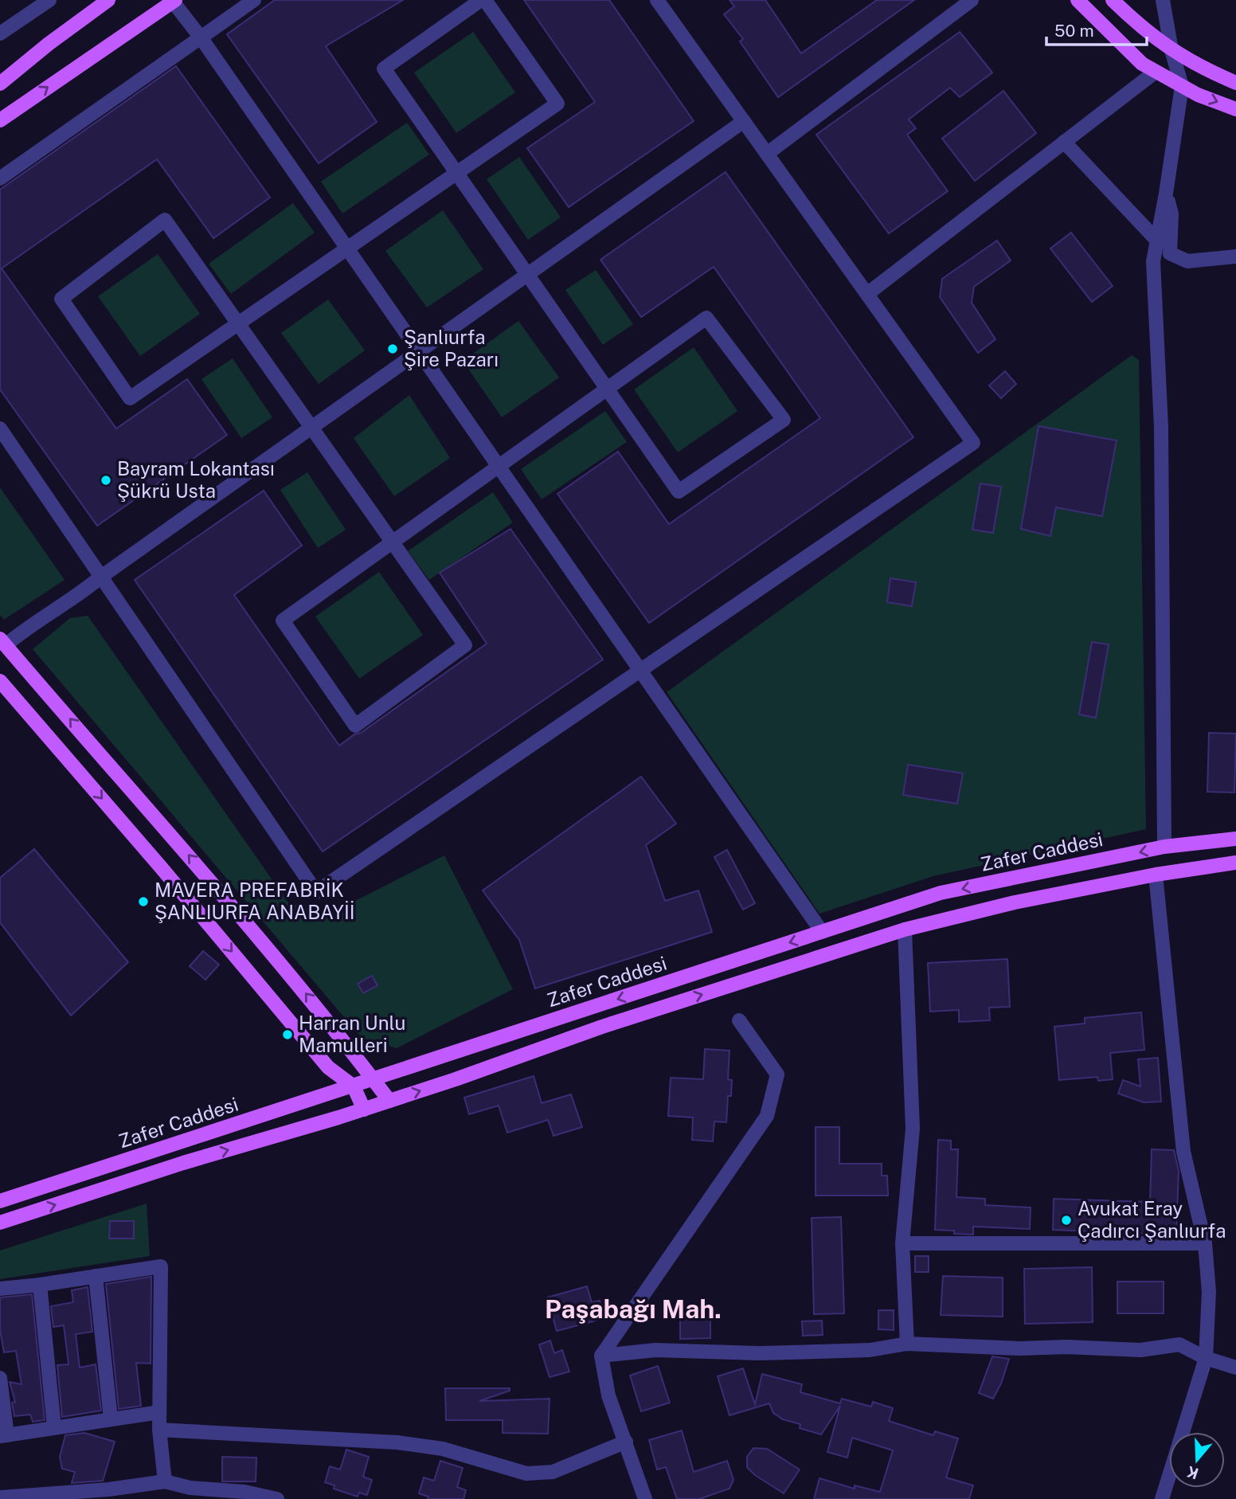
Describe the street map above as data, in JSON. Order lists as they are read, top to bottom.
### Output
{
  "streets": {
    "main road": ["Zafer Caddesi"]
  },
  "districts": ["Paşabağı Mah."],
  "places": [
    "Şanlıurfa Şire Pazarı",
    "Bayram Lokantası Şükrü Usta",
    "MAVERA PREFABRİK ŞANLIURFA ANABAYİİ",
    "Harran Unlu Mamulleri",
    "Avukat Eray Çadırcı Şanlıurfa"
  ],
  "scale_bar": "50 m",
  "north": "bottom"
}
